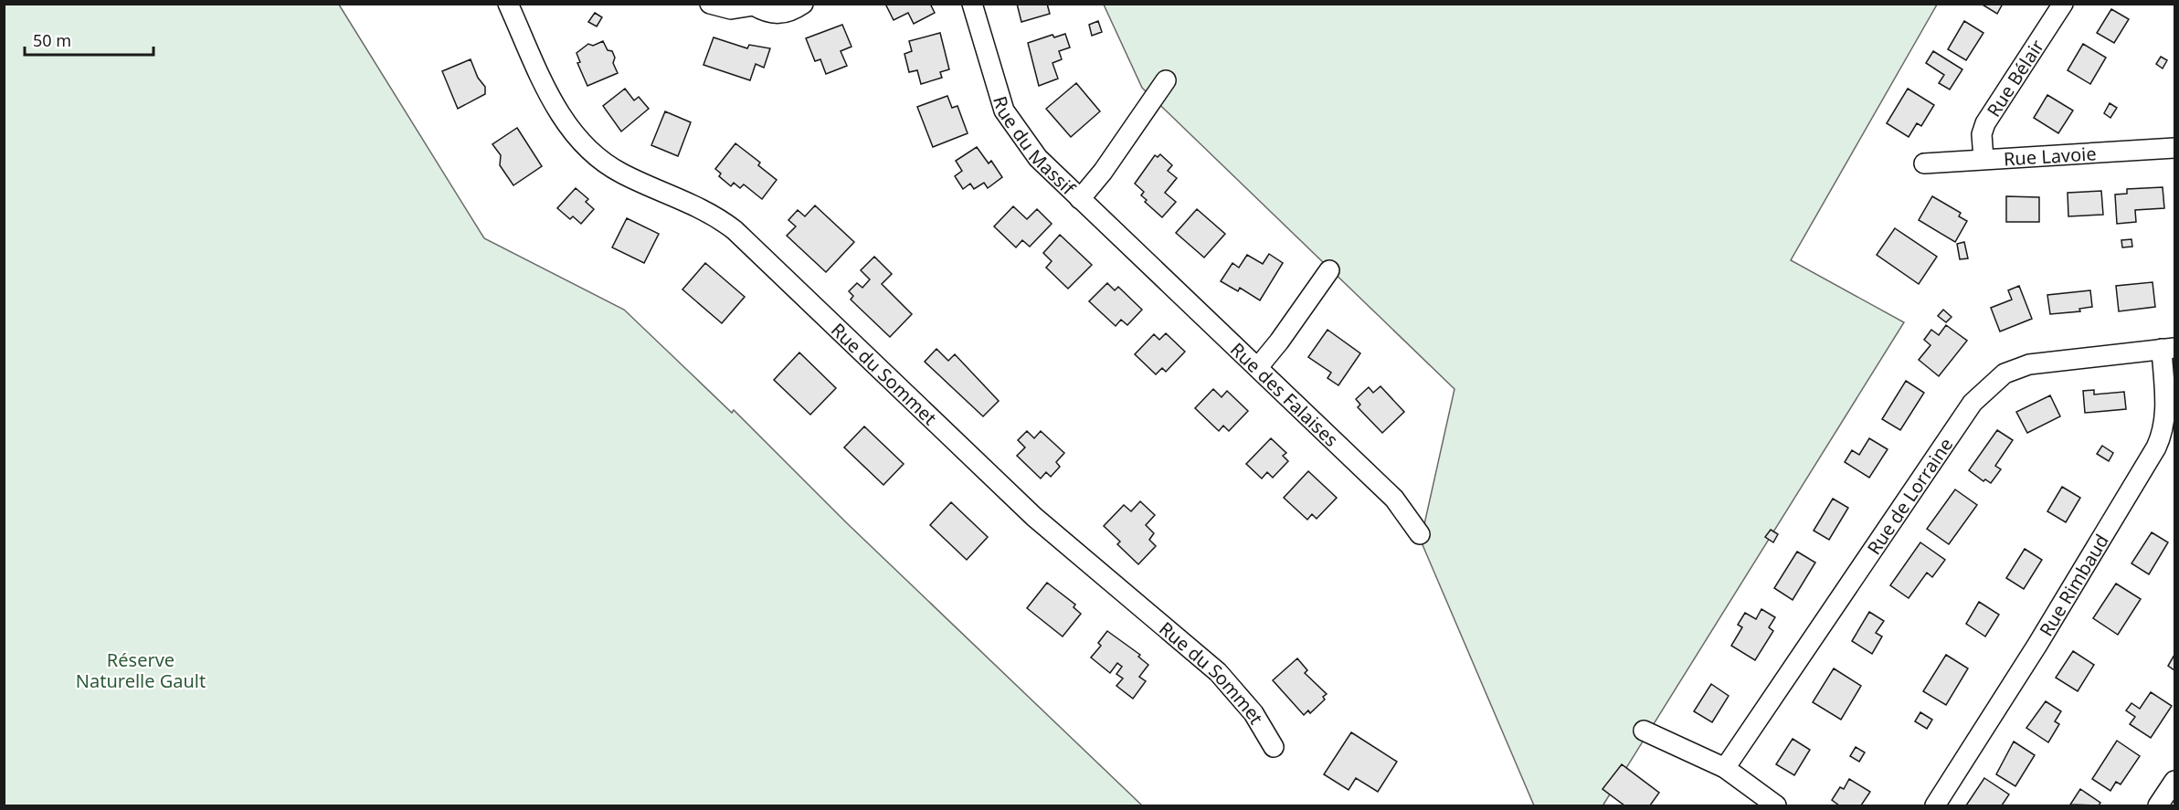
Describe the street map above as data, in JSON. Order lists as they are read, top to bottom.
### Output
{
  "streets": {
    "street": [
      "Rue Bélair",
      "Rue du Massif",
      "Rue Lavoie",
      "Rue du Sommet",
      "Rue des Falaises",
      "Rue de Lorraine",
      "Rue Rimbaud"
    ]
  },
  "crossings": [
    ["Rue Bélair", "Rue Lavoie"],
    ["Rue du Massif", "Rue des Falaises"],
    ["Rue de Lorraine", "Rue Rimbaud"]
  ],
  "parks": ["Réserve Naturelle Gault"],
  "scale_bar": "50 m"
}
